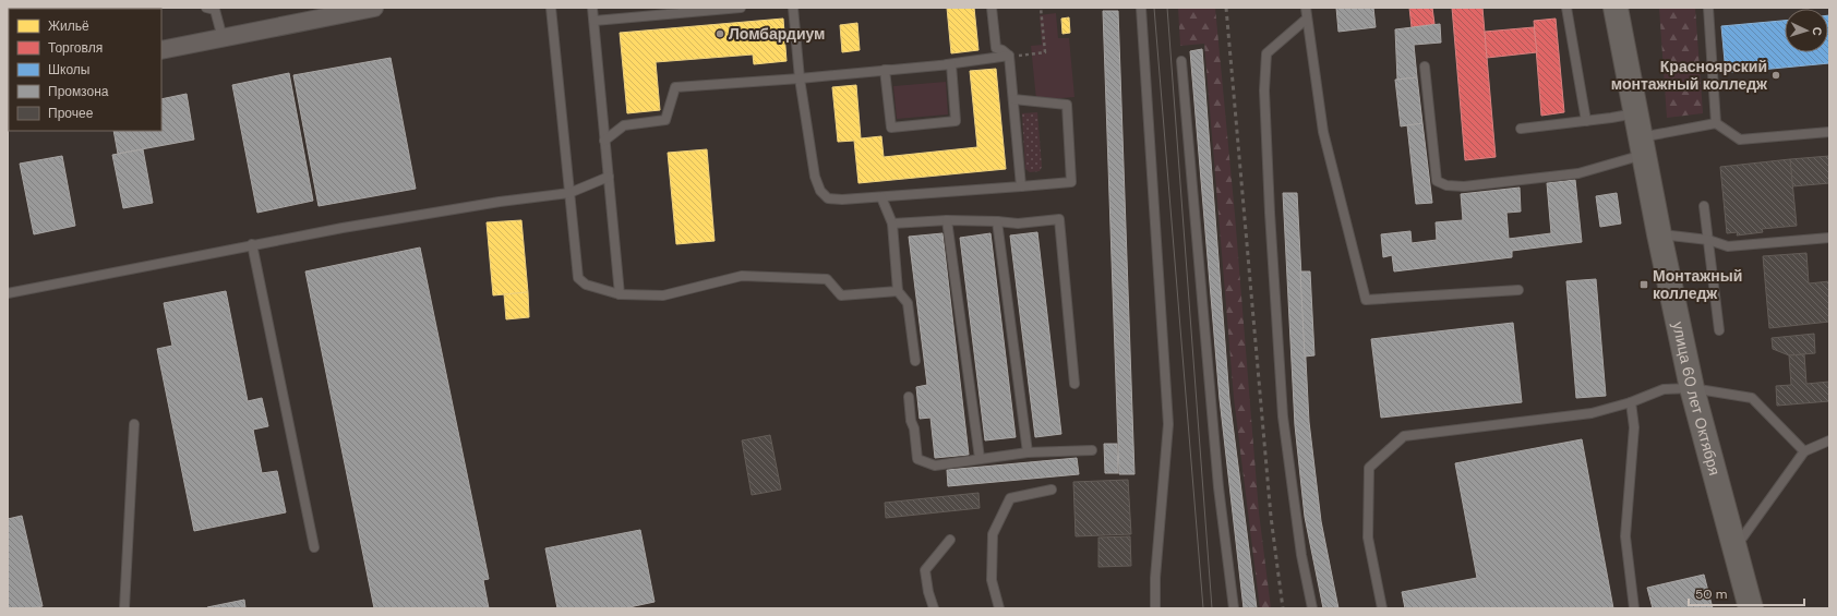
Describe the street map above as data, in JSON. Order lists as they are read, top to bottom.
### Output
{
  "streets": {
    "main road": ["улица 60 лет Октября"]
  },
  "places": {
    "other": ["Ломбардиум", "Красноярский монтажный колледж"],
    "transit": ["Монтажный колледж"]
  },
  "legend": [
    "Жильё",
    "Торговля",
    "Школы",
    "Промзона",
    "Прочее"
  ],
  "scale_bar": "50 m",
  "north": "right"
}
